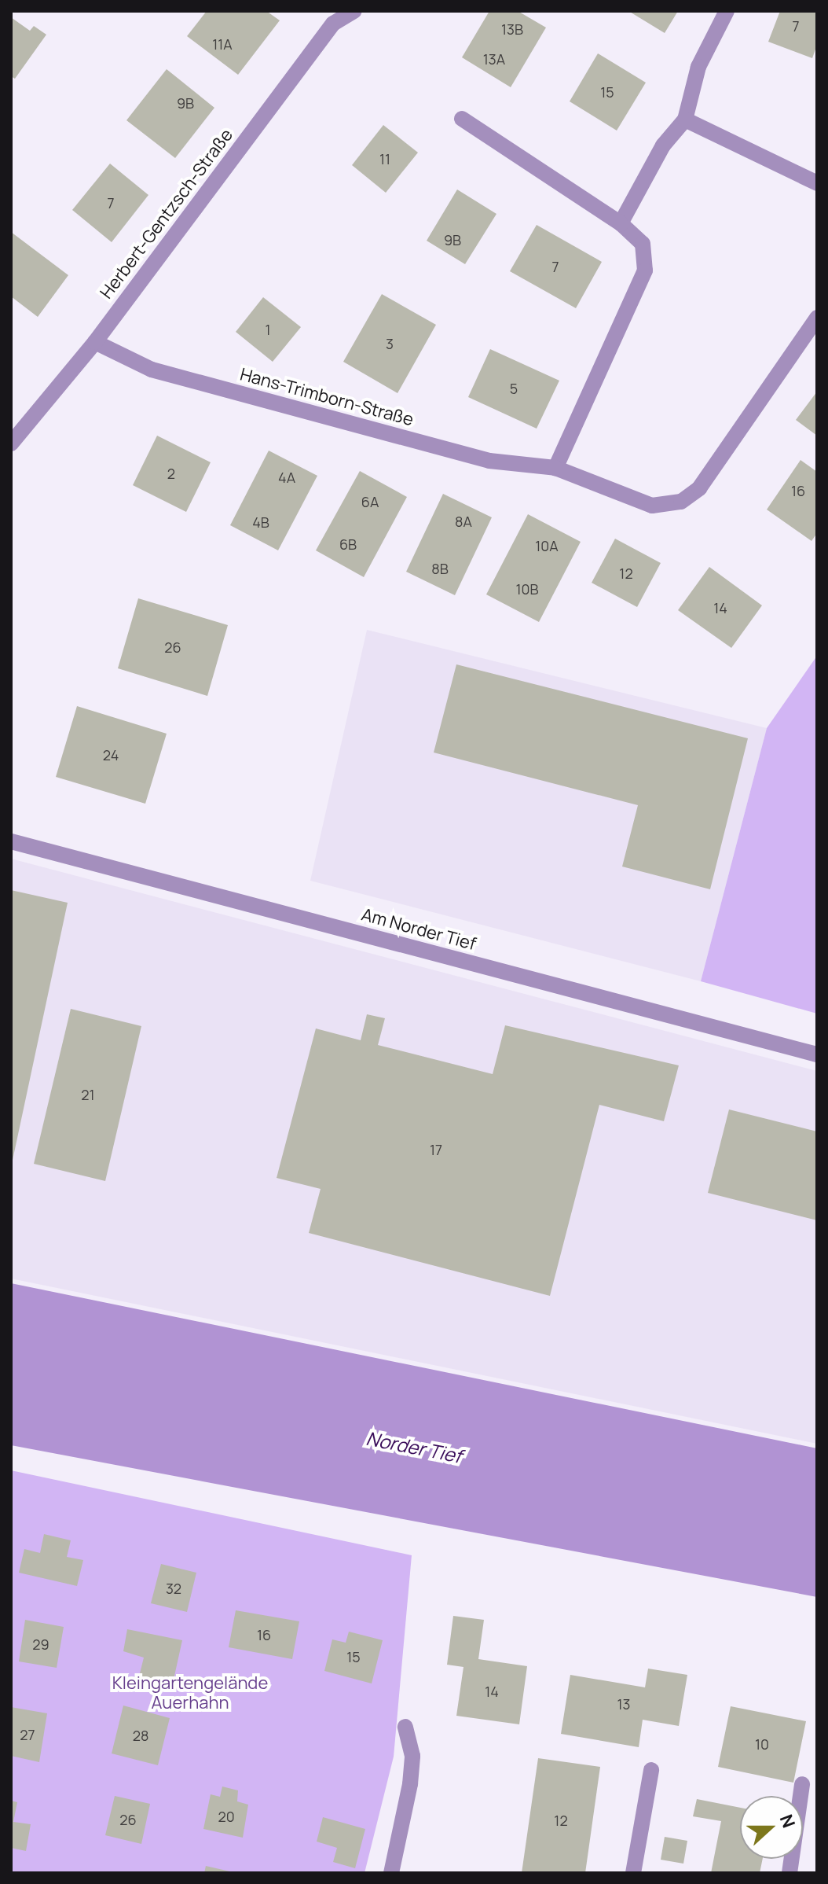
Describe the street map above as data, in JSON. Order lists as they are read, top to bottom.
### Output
{
  "streets": {
    "street": ["Herbert-Gentzsch-Straße", "Hans-Trimborn-Straße", "Am Norder Tief"]
  },
  "crossings": [
    ["Herbert-Gentzsch-Straße", "Hans-Trimborn-Straße"]
  ],
  "water": ["Norder Tief"],
  "parks": ["Kleingartengelände Auerhahn"],
  "house_numbers": [
    "7",
    "13B",
    "11A",
    "13A",
    "15",
    "9B",
    "11",
    "7",
    "9B",
    "7",
    "1",
    "3",
    "5",
    "2",
    "4A",
    "16",
    "6A",
    "8A",
    "4B",
    "6B",
    "10A",
    "8B",
    "12",
    "10B",
    "14",
    "26",
    "24",
    "21",
    "17",
    "32",
    "16",
    "29",
    "15",
    "14",
    "13",
    "27",
    "28",
    "10",
    "20",
    "26",
    "12"
  ],
  "north": "right"
}
